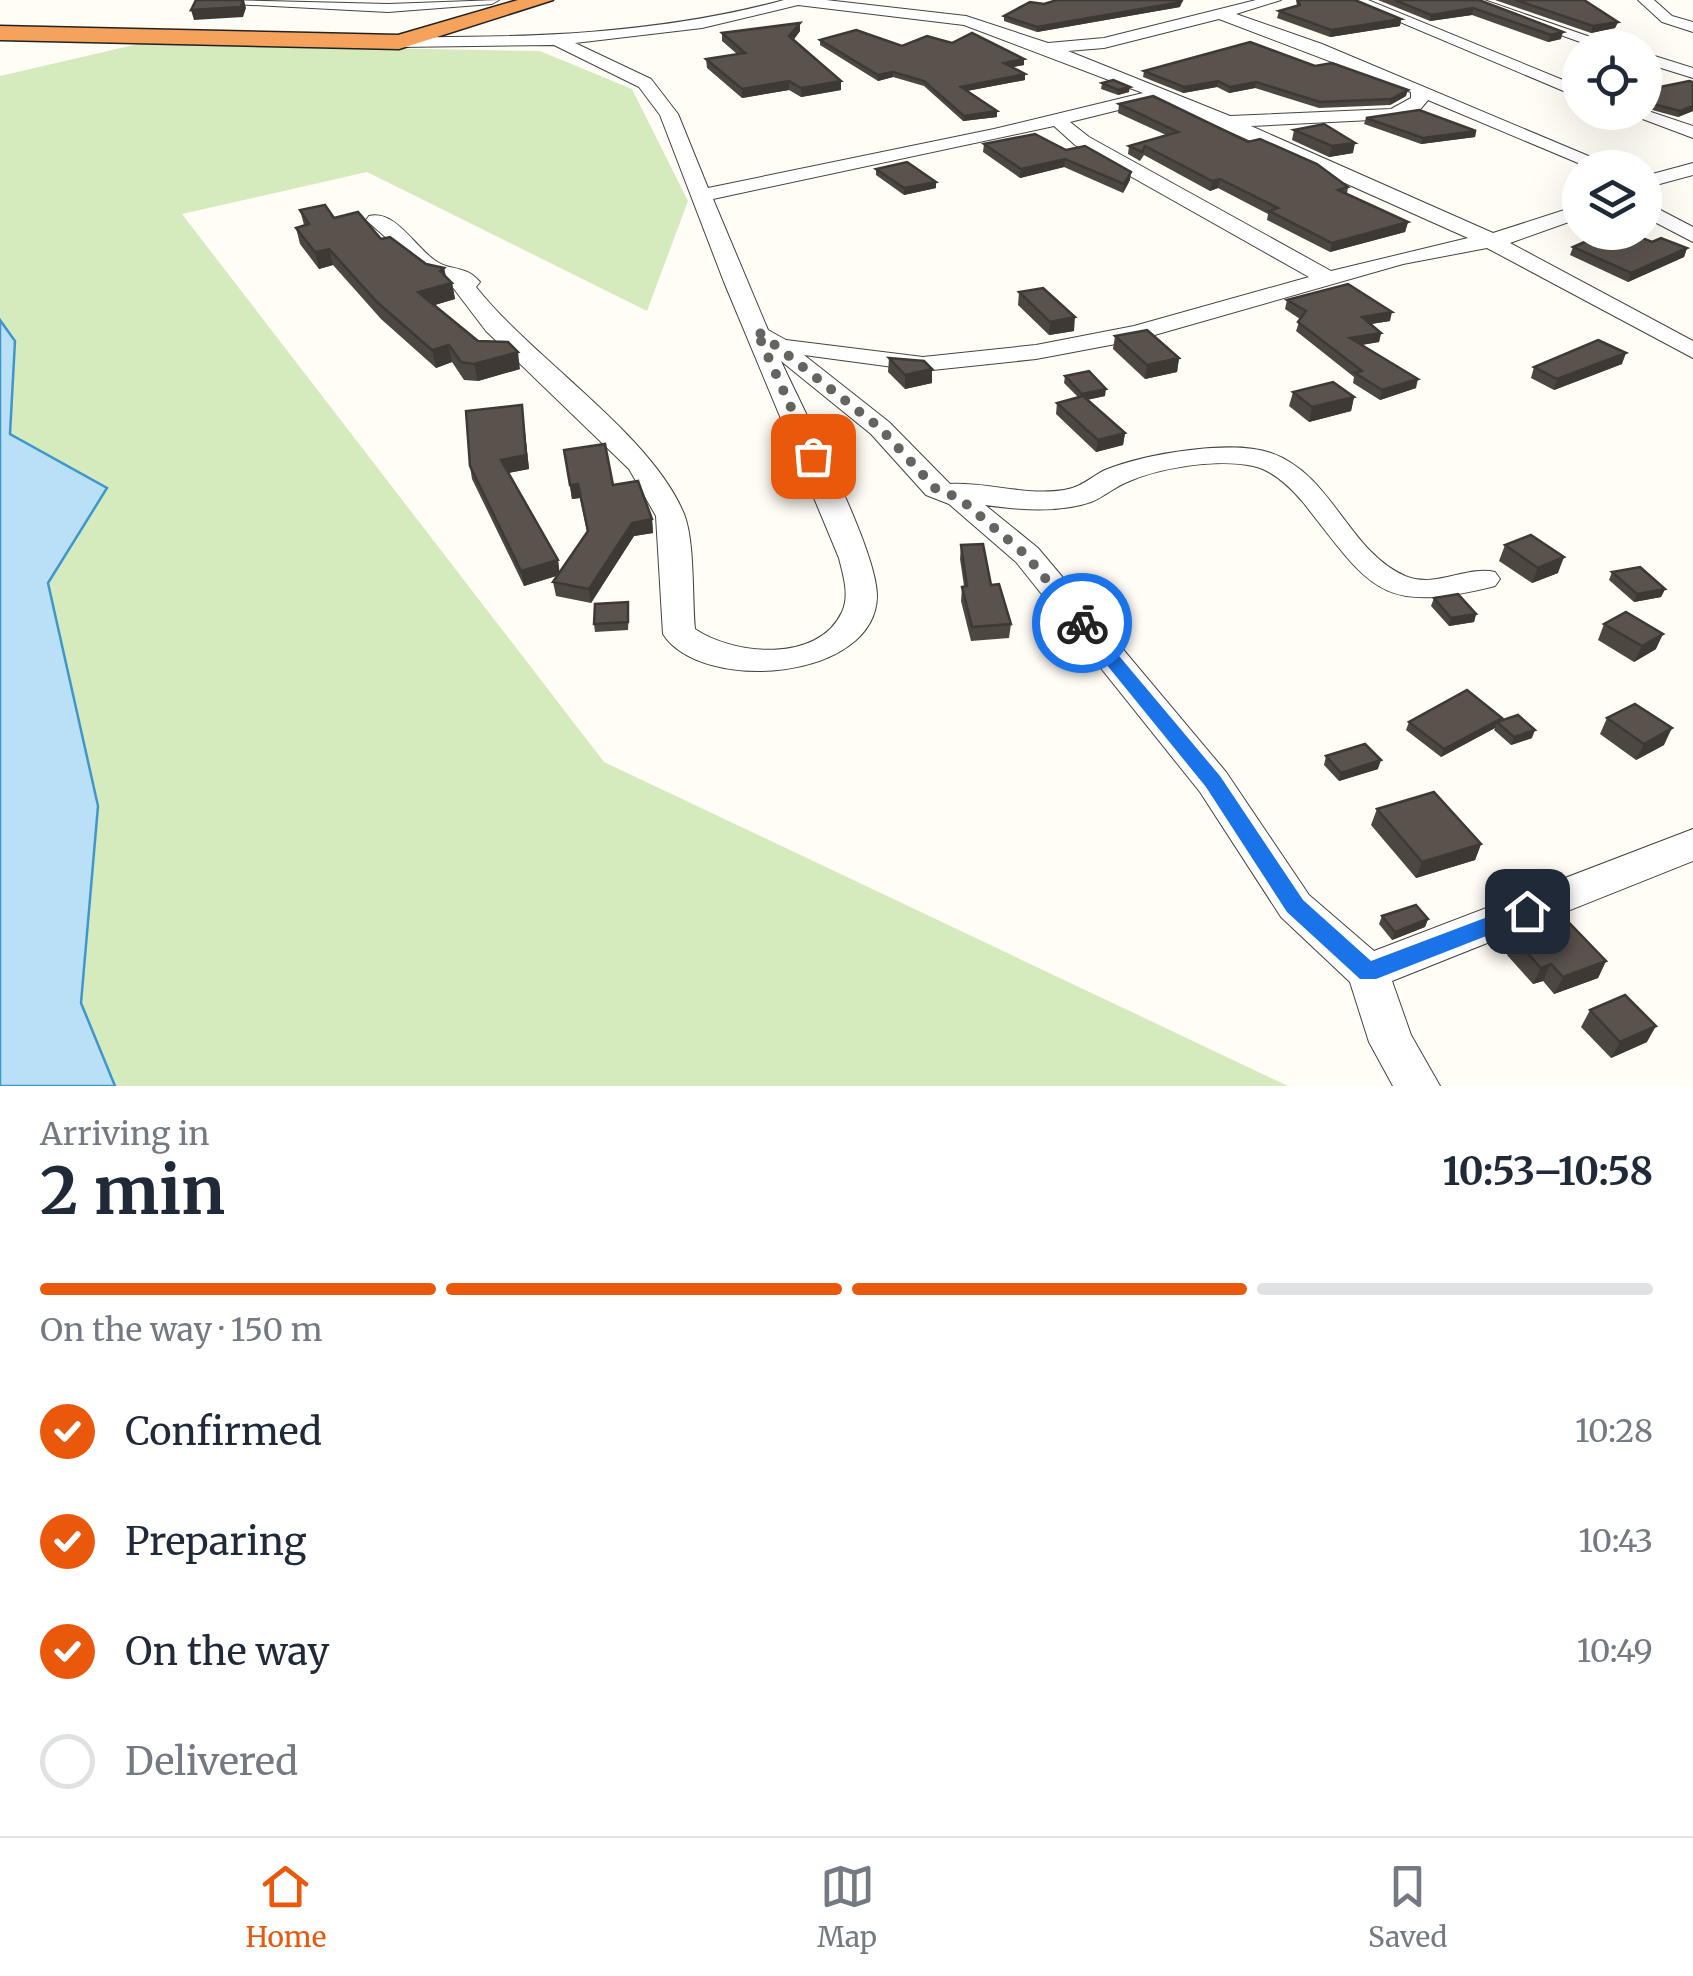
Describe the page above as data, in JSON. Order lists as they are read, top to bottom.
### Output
{
  "page": {
    "heading": ["2 min", "Arriving in", "10:53–10:58"],
    "bar": "On the way · 150 m",
    "list": [
      ["Confirmed", "10:28"],
      ["Preparing", "10:43"],
      ["On the way", "10:49"],
      "Delivered"
    ],
    "tabs": ["Home", "Map", "Saved"]
  }
}
